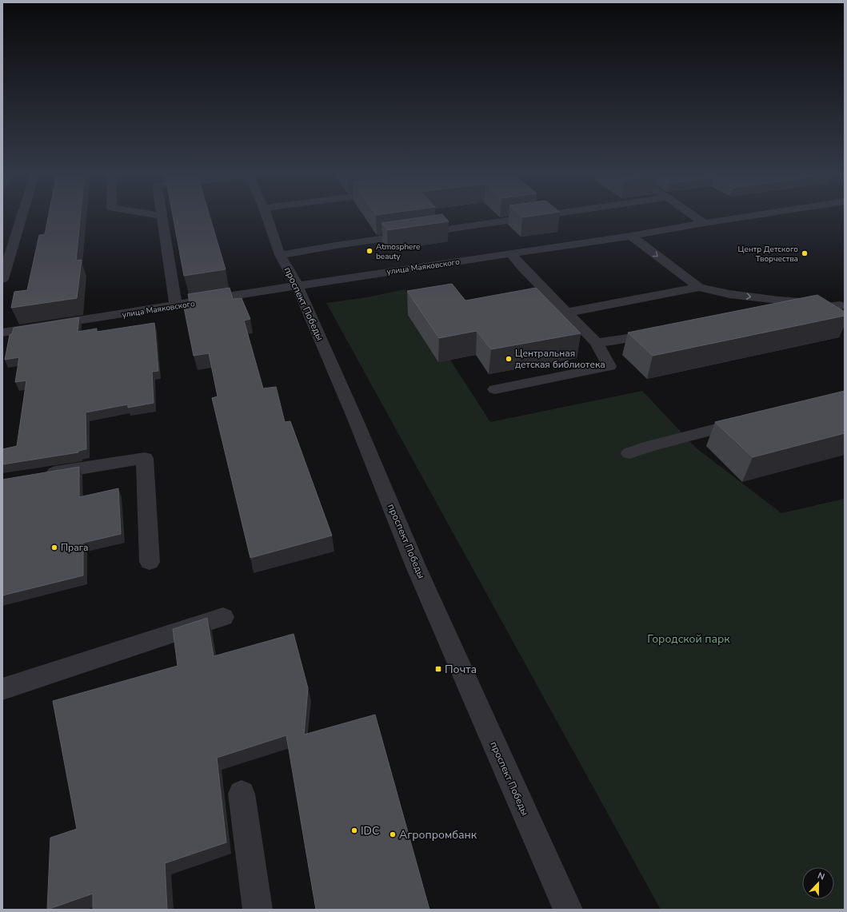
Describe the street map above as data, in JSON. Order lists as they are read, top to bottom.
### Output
{
  "streets": {
    "street": ["улица Маяковского", "проспект Победы"]
  },
  "crossings": [
    ["улица Маяковского", "проспект Победы"]
  ],
  "parks": ["Городской парк"],
  "places": {
    "other": [
      "Atmosphere beauty",
      "Центр Детского Творчества",
      "Центральная детская библиотека",
      "Прага",
      "IDC",
      "Агропромбанк"
    ],
    "transit": ["Почта"]
  },
  "north": "top"
}
